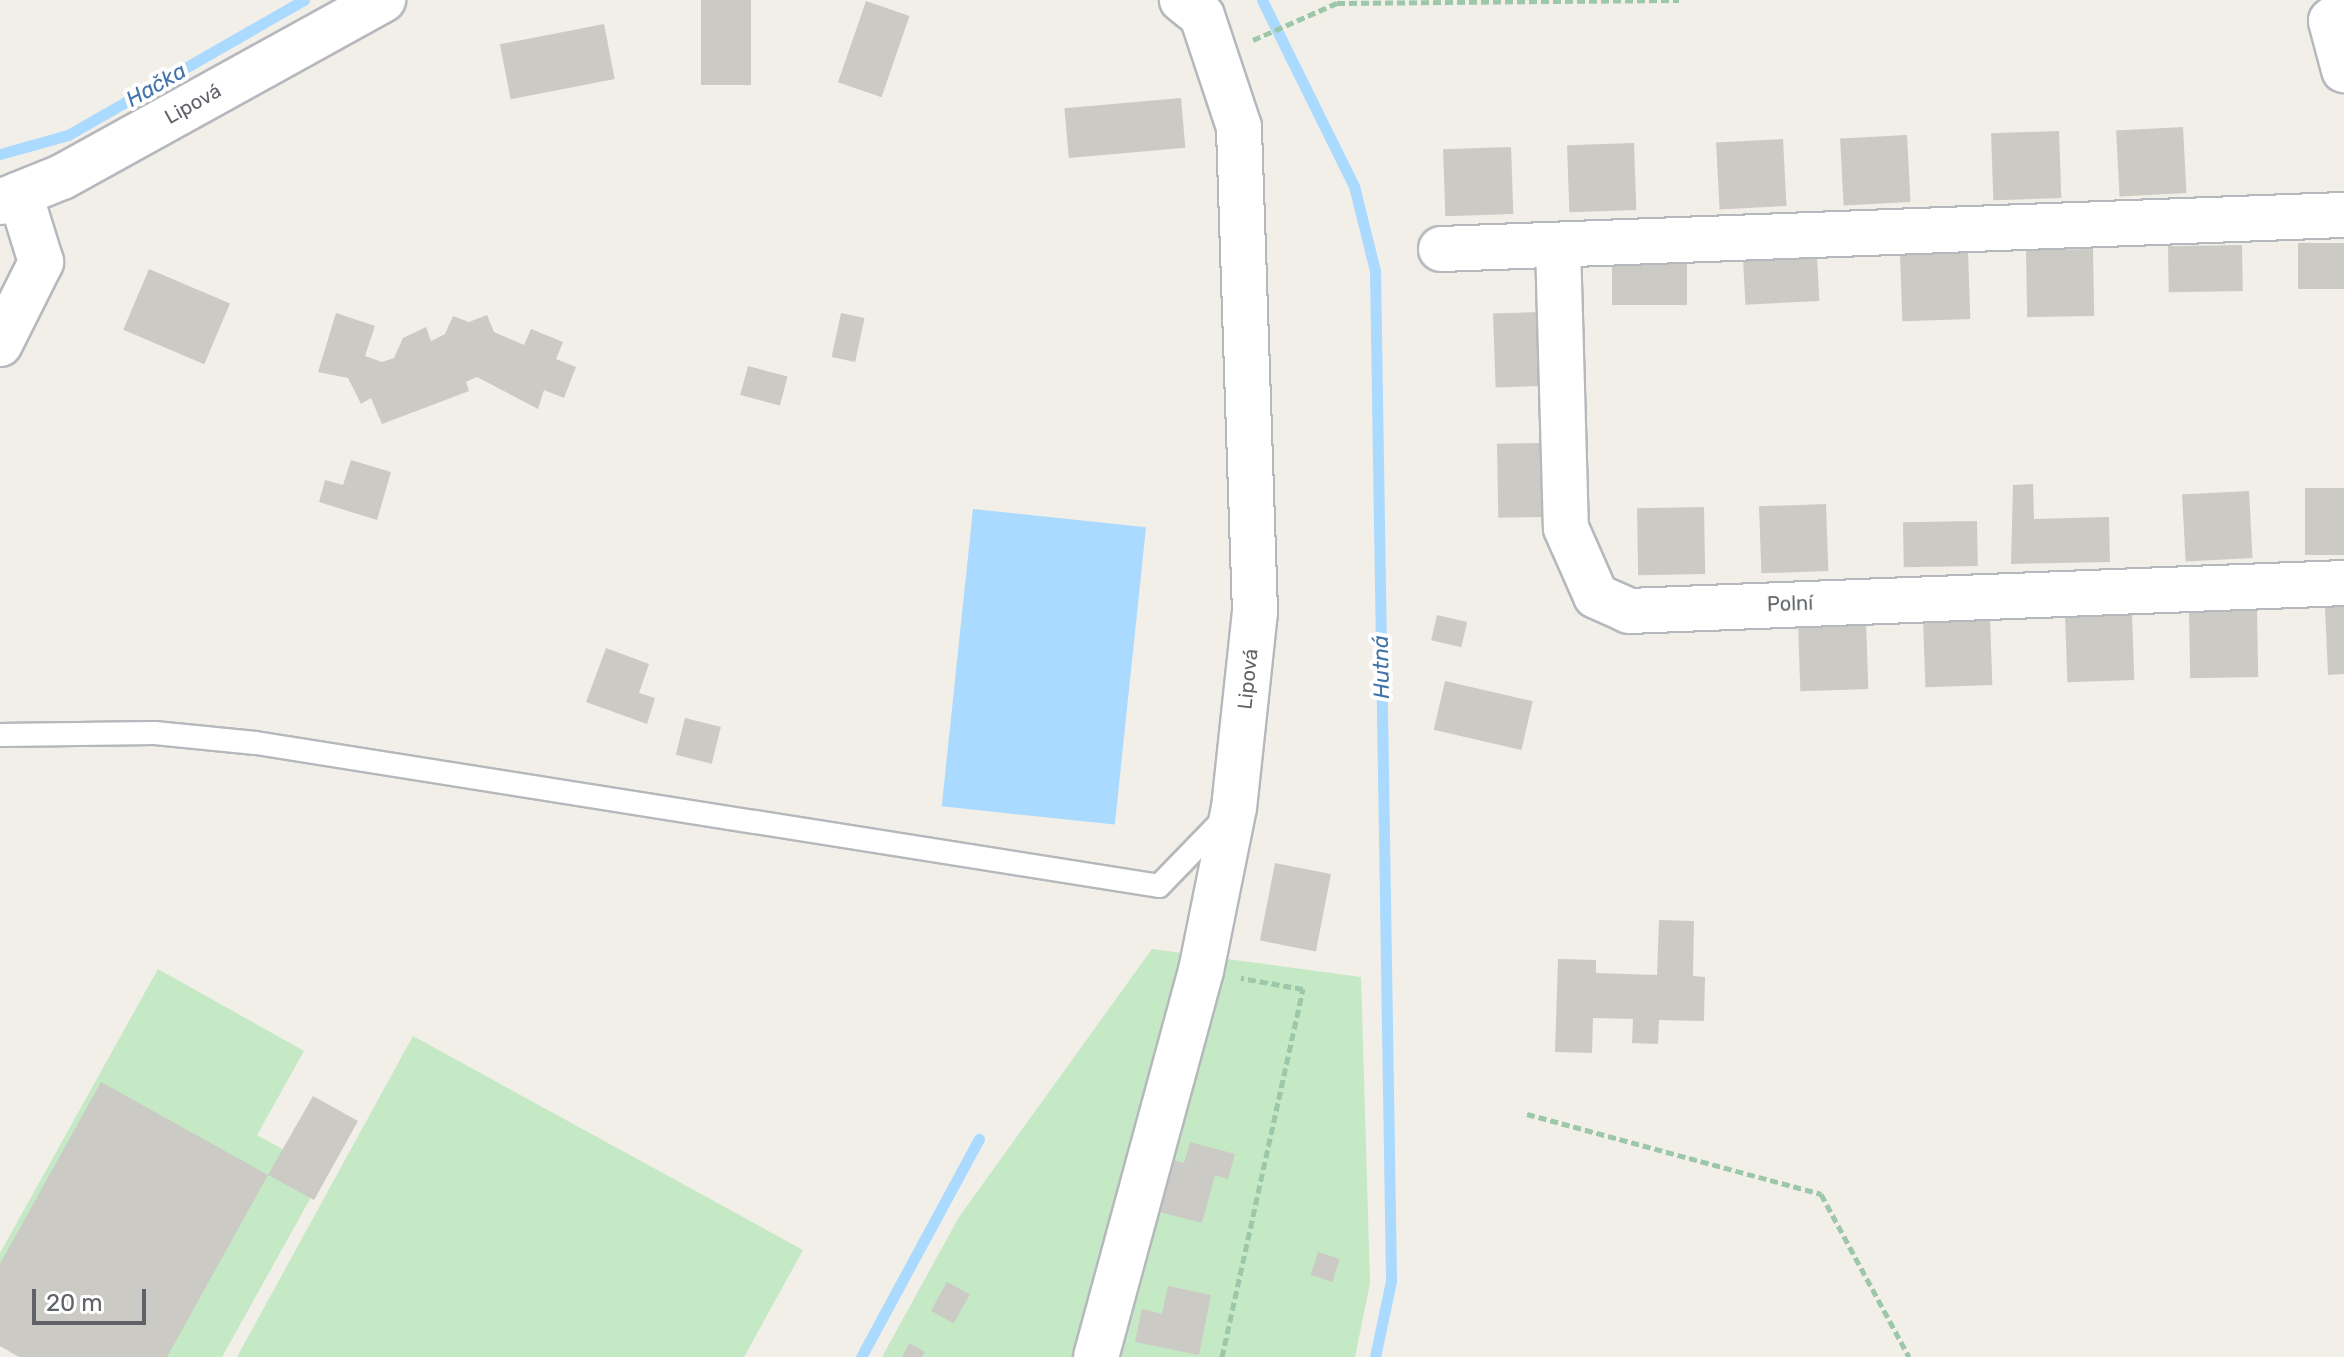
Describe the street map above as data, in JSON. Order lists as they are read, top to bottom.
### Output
{
  "streets": {
    "street": ["Lipová", "Polní"]
  },
  "water": ["Hačka", "Hutná"],
  "scale_bar": "20 m"
}
